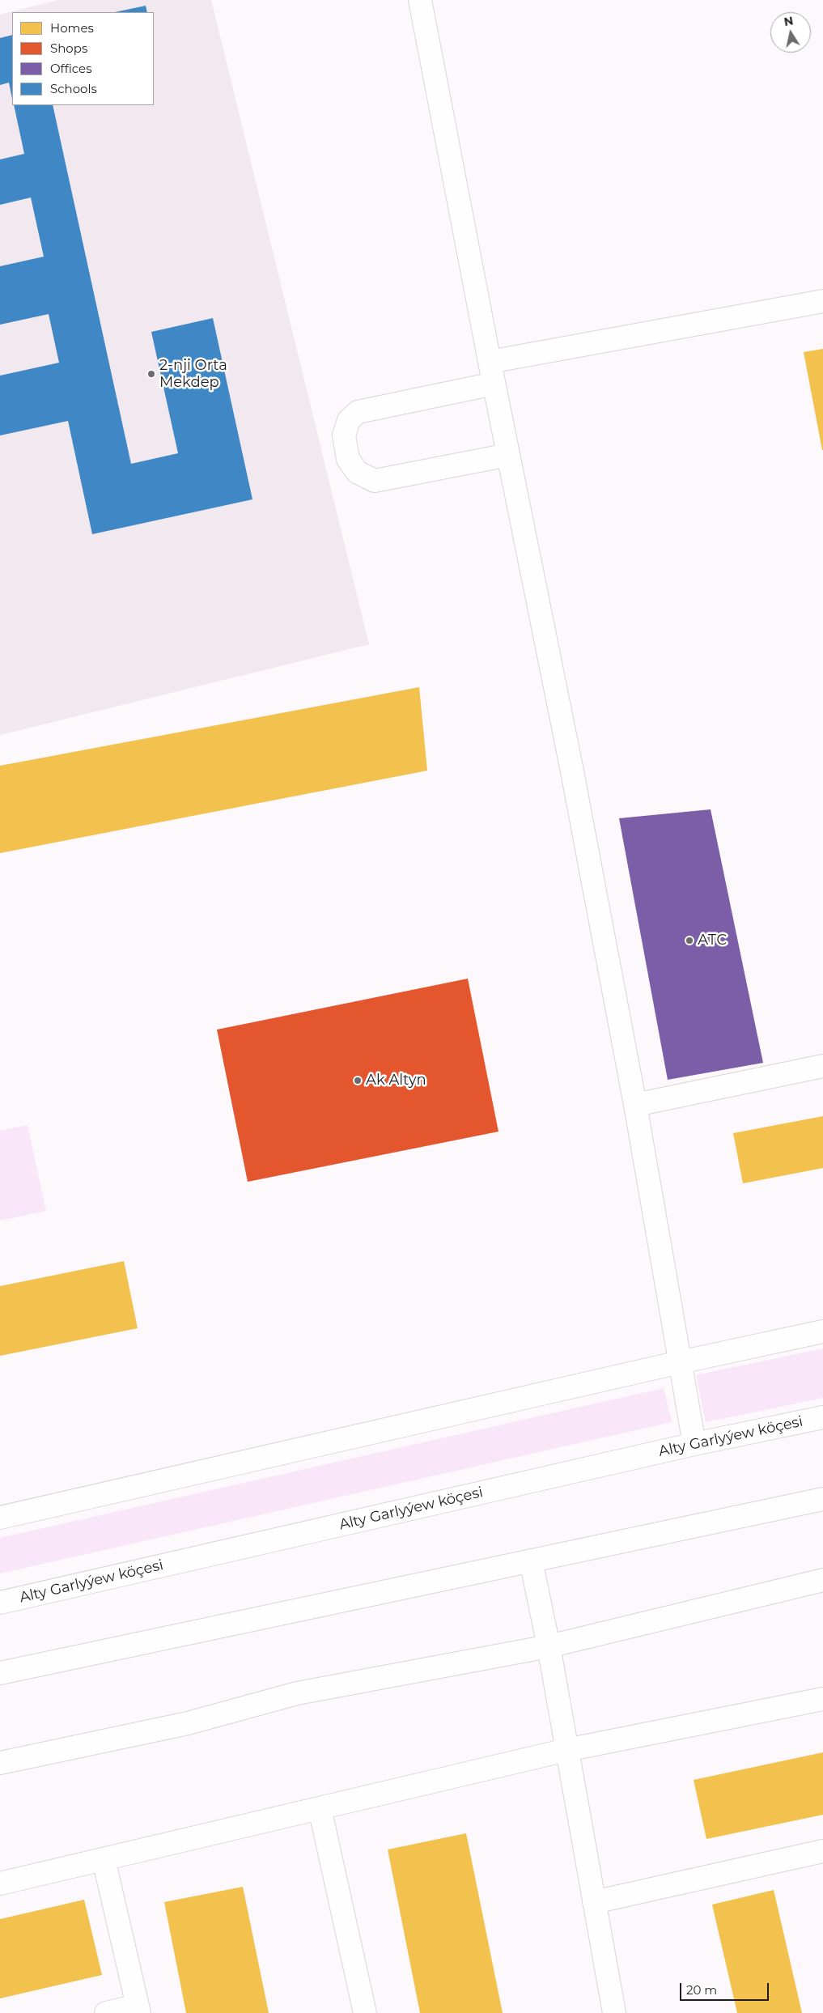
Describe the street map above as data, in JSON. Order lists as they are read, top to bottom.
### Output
{
  "streets": {
    "street": ["Alty Garlyýew köçesi"]
  },
  "places": ["2-nji Orta Mekdep", "АТС", "Ak Altyn"],
  "legend": [
    "Homes",
    "Shops",
    "Offices",
    "Schools"
  ],
  "scale_bar": "20 m",
  "north": "top"
}
